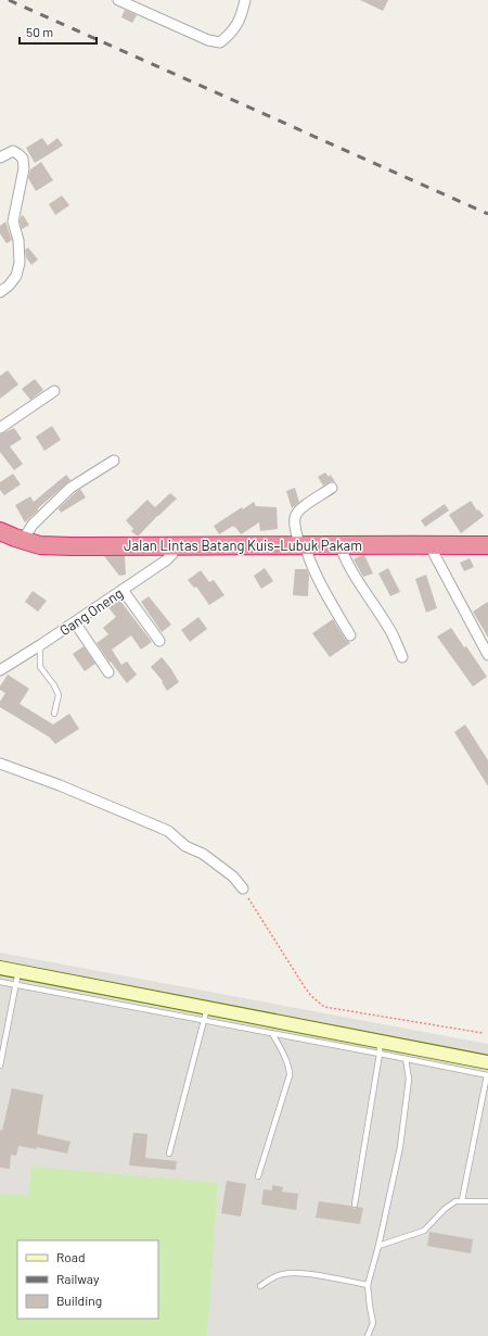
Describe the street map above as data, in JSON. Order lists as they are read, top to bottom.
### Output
{
  "streets": {
    "highway": ["Jalan Lintas Batang Kuis–Lubuk Pakam"],
    "street": ["Gang Oneng"]
  },
  "crossings": [
    ["Jalan Lintas Batang Kuis–Lubuk Pakam", "Gang Oneng"]
  ],
  "legend": ["Road", "Railway", "Building"],
  "scale_bar": "50 m"
}
